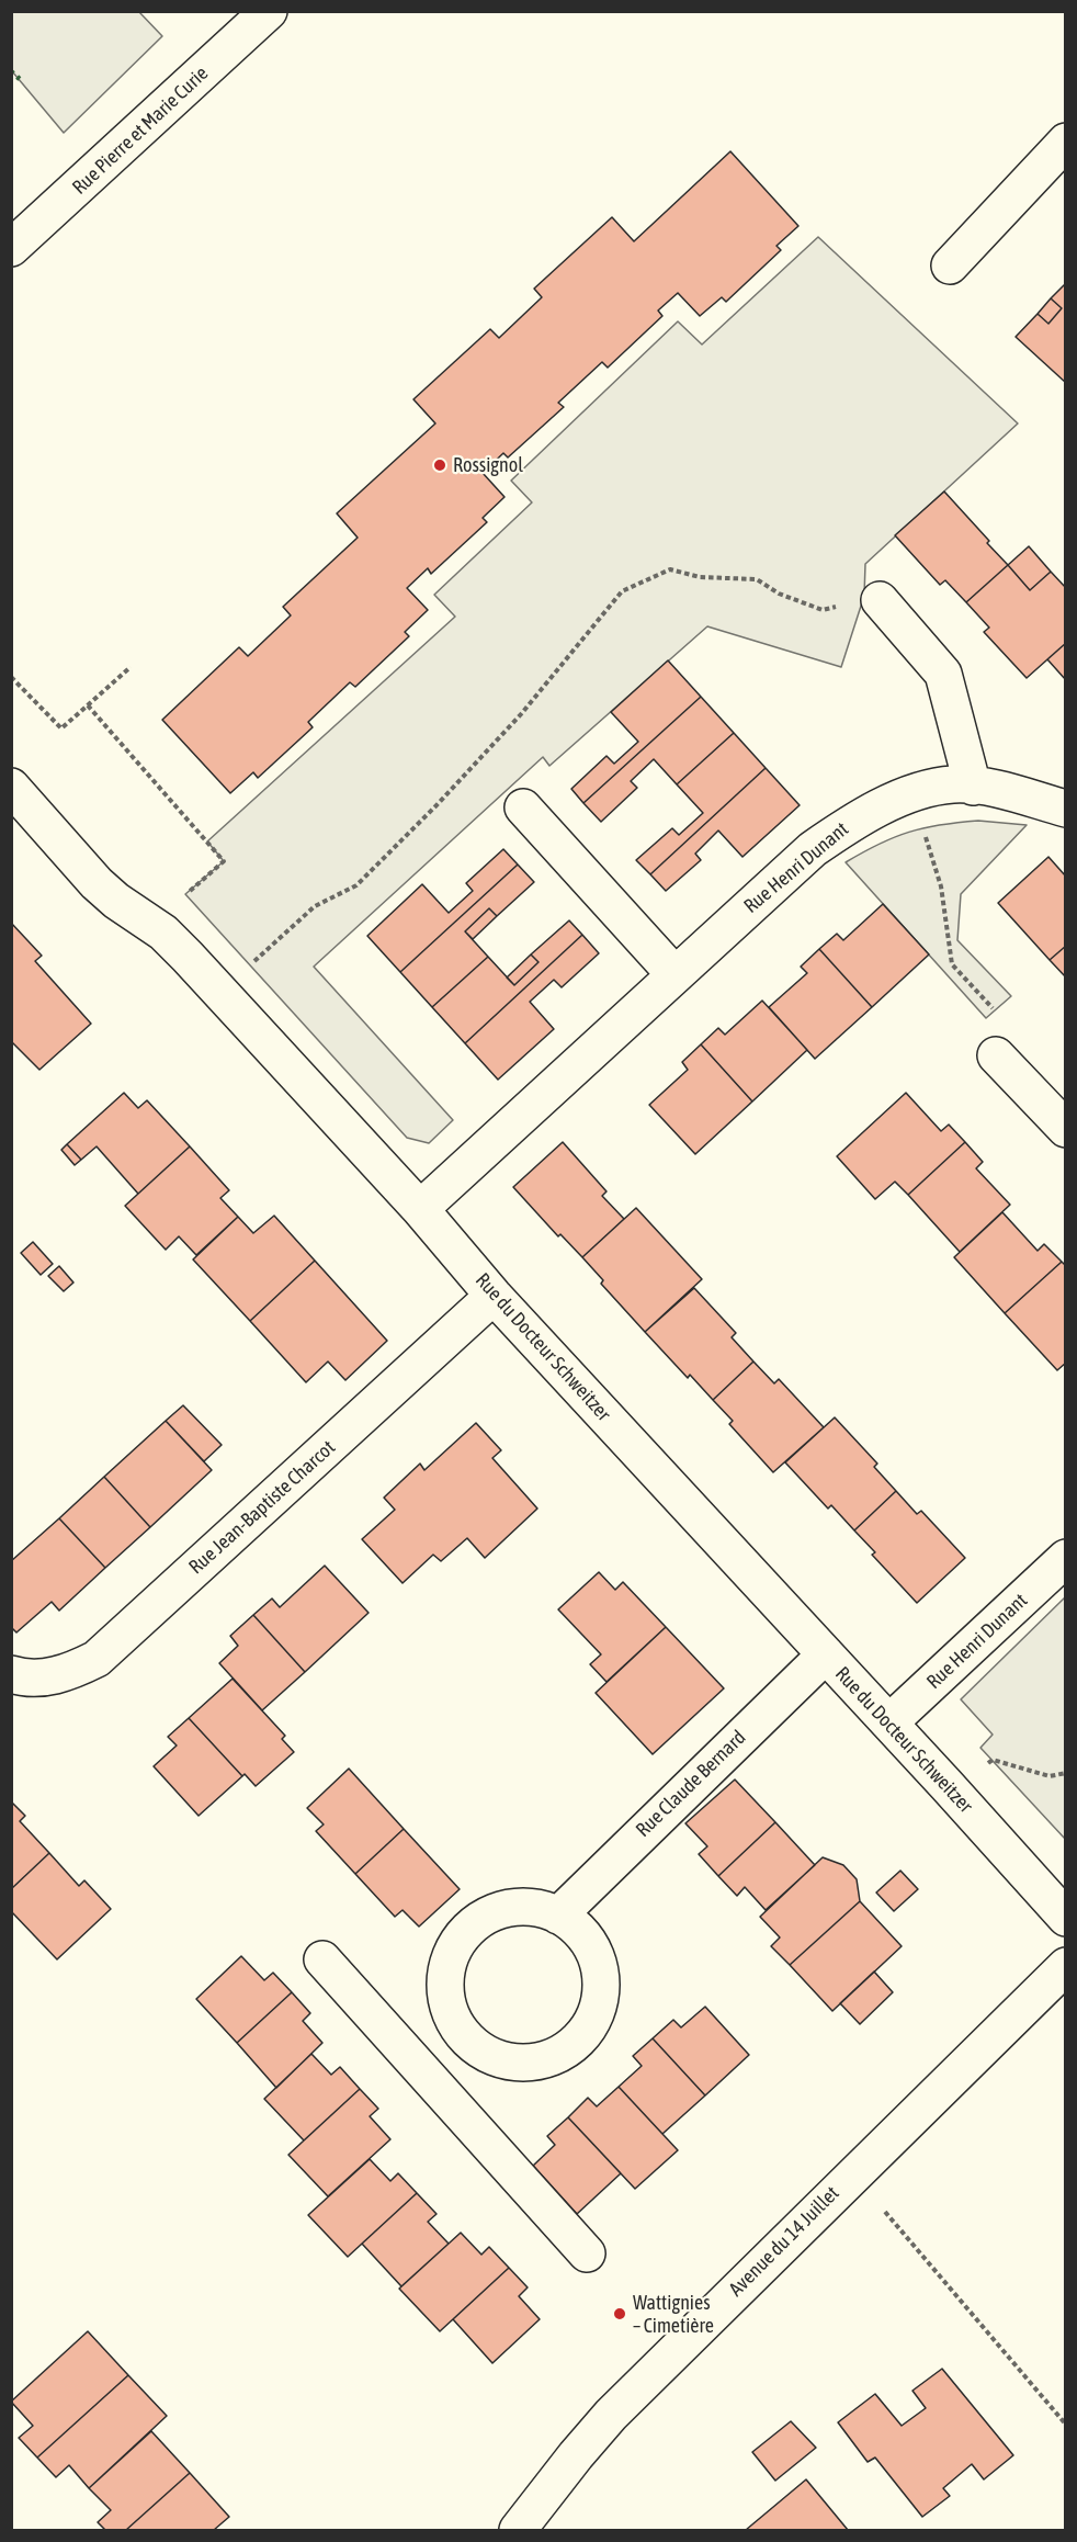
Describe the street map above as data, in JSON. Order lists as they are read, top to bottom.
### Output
{
  "streets": {
    "street": [
      "Rue Pierre et Marie Curie",
      "Rue Henri Dunant",
      "Rue du Docteur Schweitzer",
      "Rue Jean-Baptiste Charcot",
      "Rue Claude Bernard",
      "Avenue du 14 Juillet"
    ]
  },
  "crossings": [
    ["Rue Henri Dunant", "Rue du Docteur Schweitzer"],
    ["Rue du Docteur Schweitzer", "Rue Jean-Baptiste Charcot"],
    ["Rue du Docteur Schweitzer", "Rue Claude Bernard"]
  ],
  "places": ["Rossignol", "Wattignies – Cimetière"]
}
